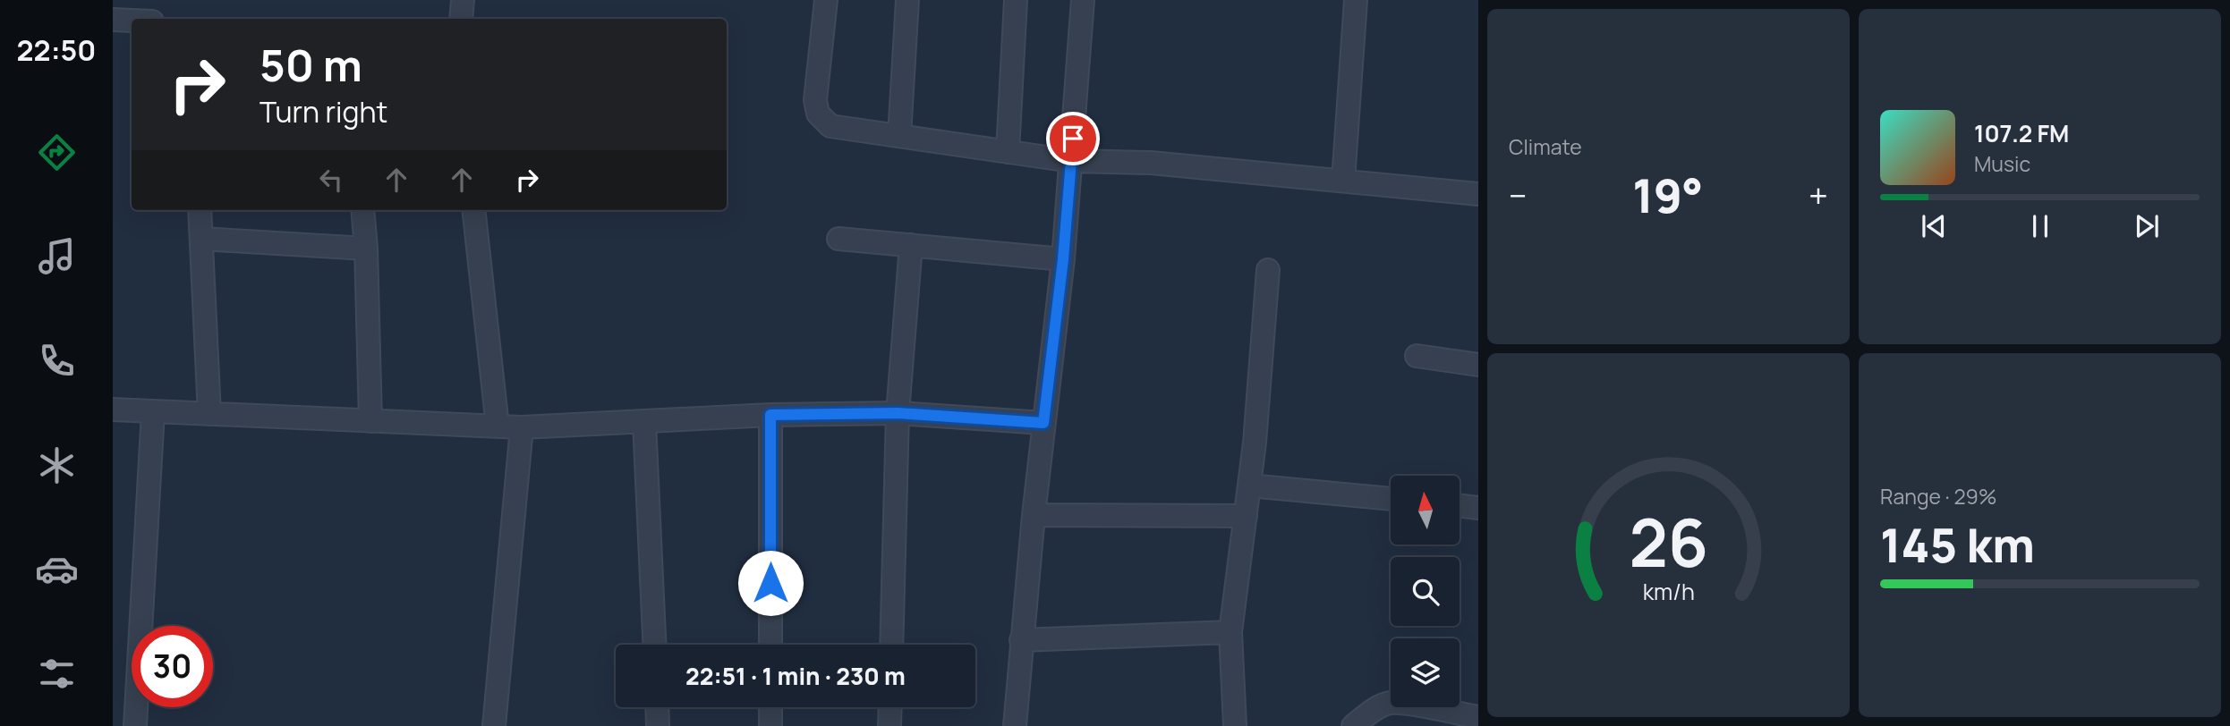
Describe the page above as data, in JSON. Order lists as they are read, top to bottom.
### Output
{
  "north": "top",
  "page": {
    "tabs": "22:50",
    "tile": [
      "Climate",
      ["Range · 29%", "145 km"]
    ],
    "turn": ["50 m", "Turn right"],
    "song": ["107.2 FM", "Music"],
    "heat": ["−", "19°", "+"],
    "limit": "30",
    "trip": "22:51 · 1 min · 230 m",
    "gauge": ["26", "km/h"]
  }
}
